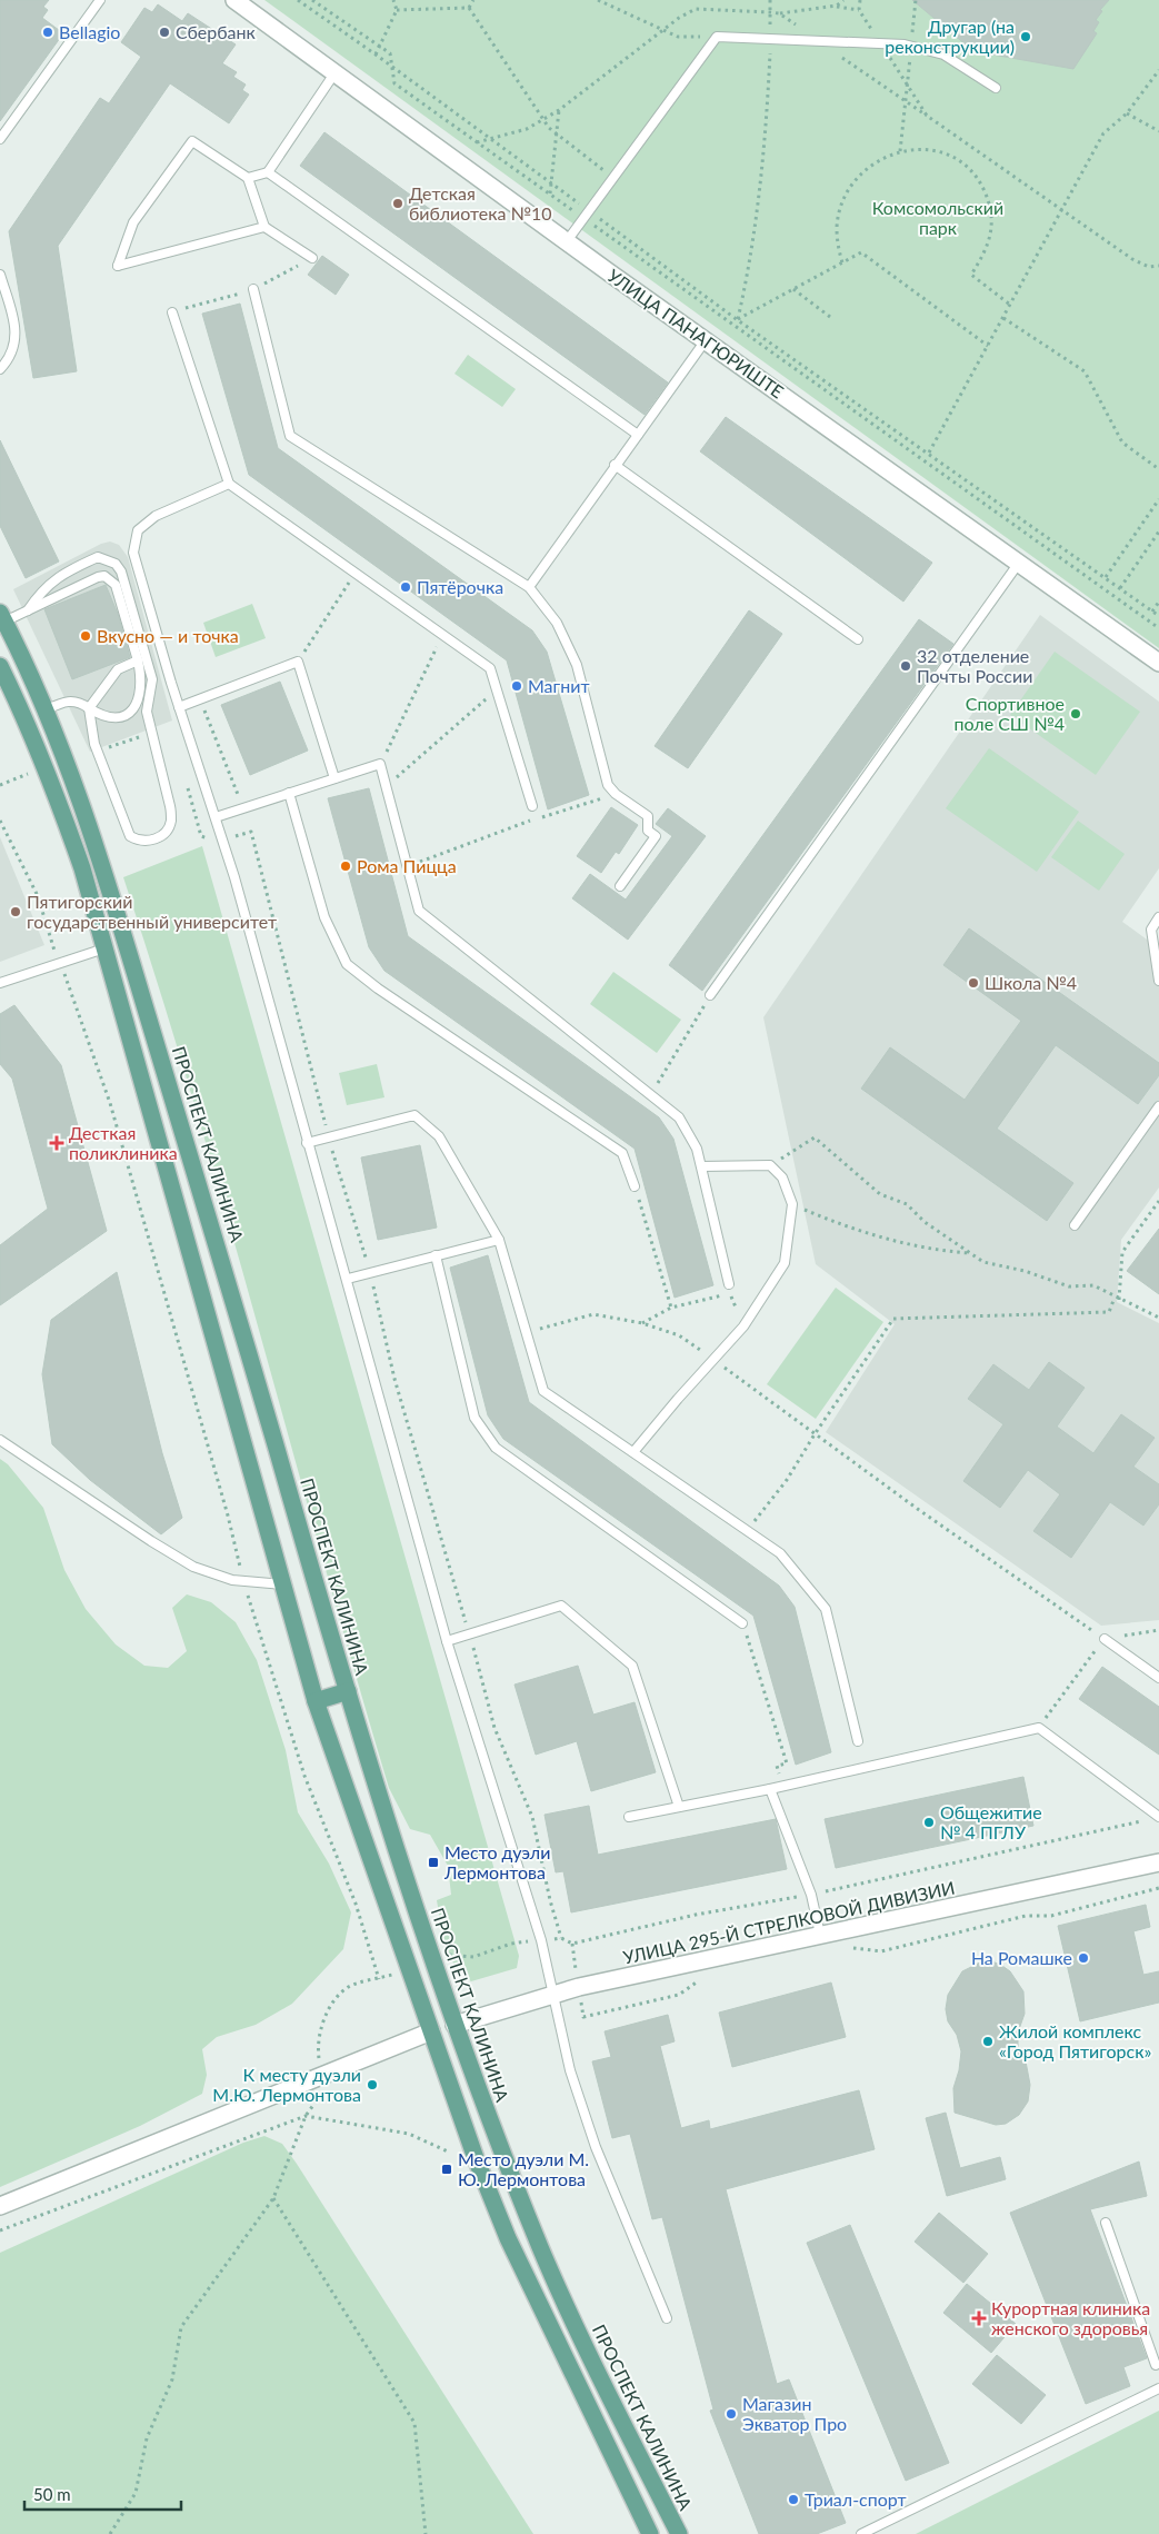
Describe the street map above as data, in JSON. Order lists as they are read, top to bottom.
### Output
{
  "streets": {
    "main road": ["ПРОСПЕКТ КАЛИНИНА", "УЛИЦА 295-Й СТРЕЛКОВОЙ ДИВИЗИИ"],
    "street": ["УЛИЦА ПАНАГЮРИШТЕ"]
  },
  "crossings": [
    ["ПРОСПЕКТ КАЛИНИНА", "УЛИЦА 295-Й СТРЕЛКОВОЙ ДИВИЗИИ"]
  ],
  "parks": ["Комсомольский парк"],
  "places": {
    "other": [
      "Bellagio",
      "Сбербанк",
      "Другар (на реконструкции)",
      "Детская библиотека №10",
      "Пятёрочка",
      "Вкусно — и точка",
      "32 отделение Почты России",
      "Магнит",
      "Спортивное поле СШ №4",
      "Рома Пицца",
      "Пятигорский государственный университет",
      "Школа №4",
      "Общежитие № 4 ПГЛУ",
      "На Ромашке",
      "Жилой комплекс «Город Пятигорск»",
      "К месту дуэли М.Ю. Лермонтова",
      "Магазин Экватор Про",
      "Триал-спорт"
    ],
    "health": ["Десткая поликлиника", "Курортная клиника женского здоровья"],
    "transit": ["Место дуэли Лермонтова", "Место дуэли М. Ю. Лермонтова"]
  },
  "scale_bar": "50 m"
}
